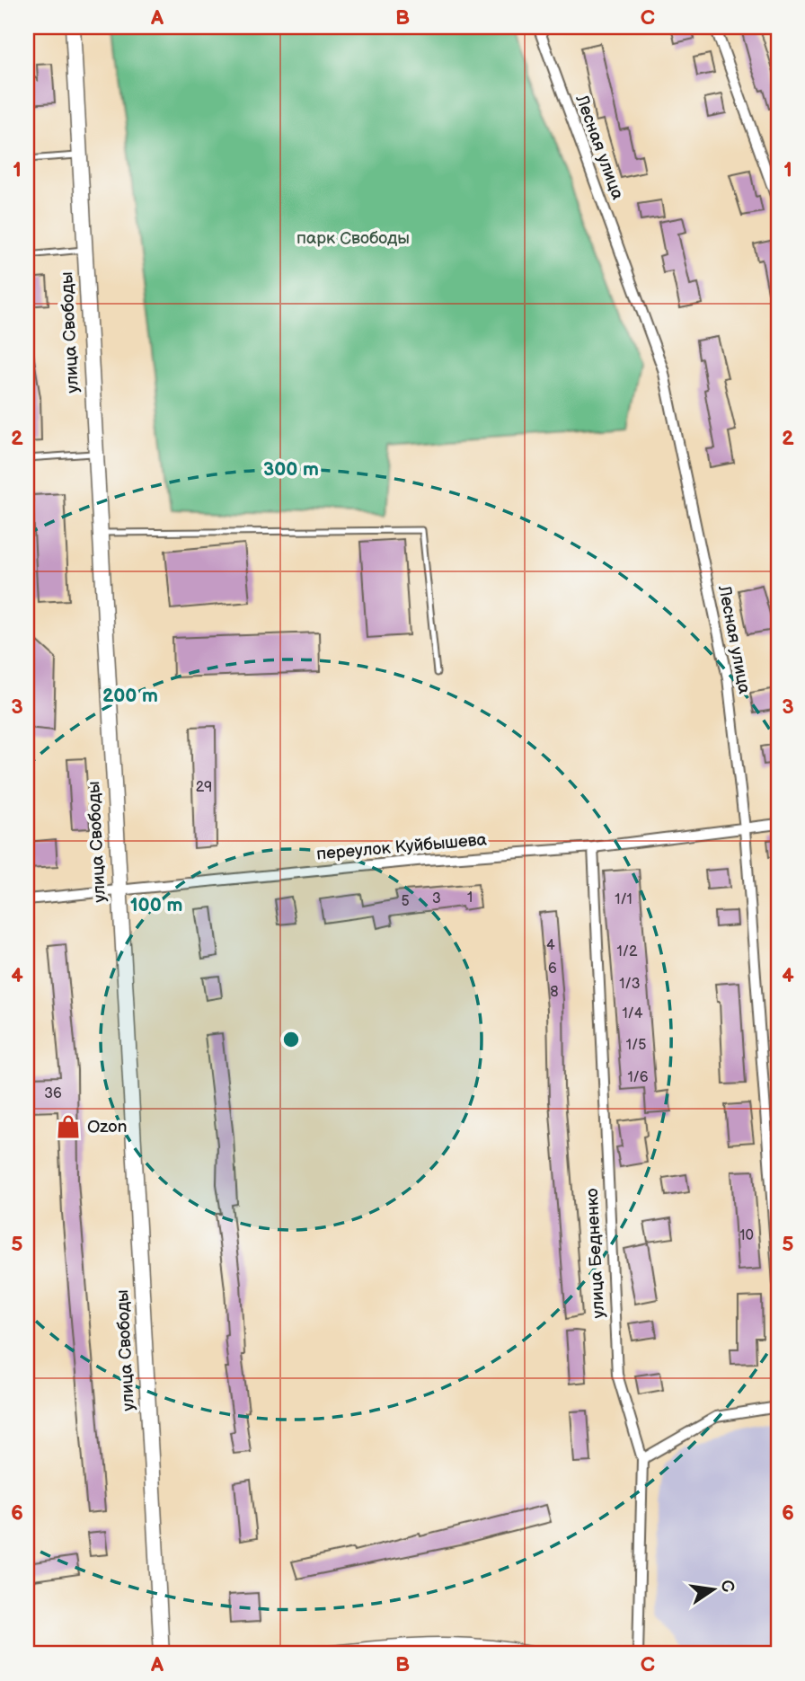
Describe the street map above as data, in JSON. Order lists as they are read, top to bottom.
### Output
{
  "streets": {
    "main road": ["улица Свободы"],
    "street": ["Лесная улица", "переулок Куйбышева", "улица Бедненко"]
  },
  "crossings": [
    ["Лесная улица", "переулок Куйбышева"],
    ["улица Свободы", "переулок Куйбышева"],
    ["переулок Куйбышева", "улица Бедненко"]
  ],
  "parks": ["парк Свободы"],
  "places": {
    "shop": ["Ozon"]
  },
  "house_numbers": [
    "29",
    "1",
    "3",
    "1/1",
    "5",
    "4",
    "1/2",
    "6",
    "1/3",
    "8",
    "1/4",
    "1/5",
    "1/6",
    "36",
    "10"
  ],
  "north": "right",
  "grid": {
    "columns": ["A", "B", "C"],
    "rows": [
      "1",
      "2",
      "3",
      "4",
      "5",
      "6"
    ]
  },
  "rings": ["300 m", "200 m", "100 m"]
}
